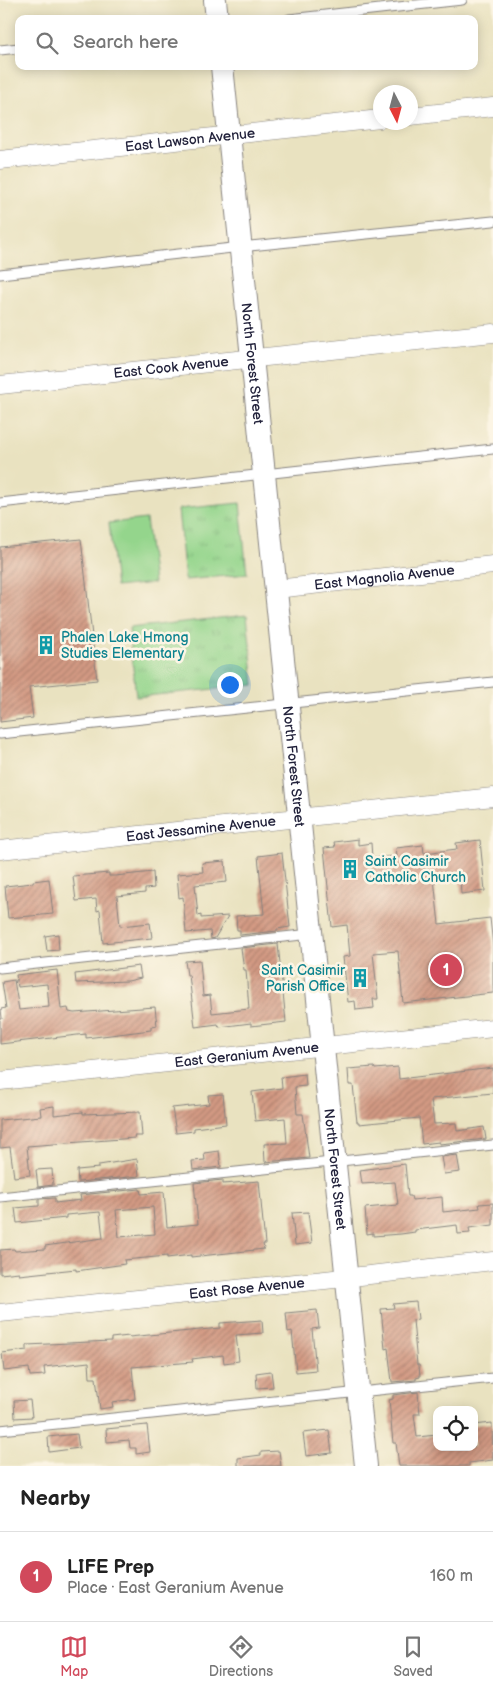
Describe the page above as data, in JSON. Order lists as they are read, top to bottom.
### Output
{
  "streets": {
    "street": [
      "East Lawson Avenue",
      "North Forest Street",
      "East Cook Avenue",
      "East Magnolia Avenue",
      "East Jessamine Avenue",
      "East Geranium Avenue",
      "East Rose Avenue"
    ]
  },
  "crossings": [
    ["East Lawson Avenue", "North Forest Street"],
    ["North Forest Street", "East Cook Avenue"],
    ["North Forest Street", "East Magnolia Avenue"],
    ["North Forest Street", "East Jessamine Avenue"],
    ["North Forest Street", "East Geranium Avenue"],
    ["North Forest Street", "East Rose Avenue"]
  ],
  "places": {
    "building": ["Phalen Lake Hmong Studies Elementary", "Saint Casimir Catholic Church", "Saint Casimir Parish Office"]
  },
  "north": "bottom",
  "page": {
    "search": "Search here",
    "pins": "1",
    "heading": "Nearby",
    "list": [
      {
        "mark": "1",
        "name": "LIFE Prep",
        "note": "Place · East Geranium Avenue",
        "value": "160 m"
      }
    ],
    "nav": ["Map", "Directions", "Saved"]
  }
}
